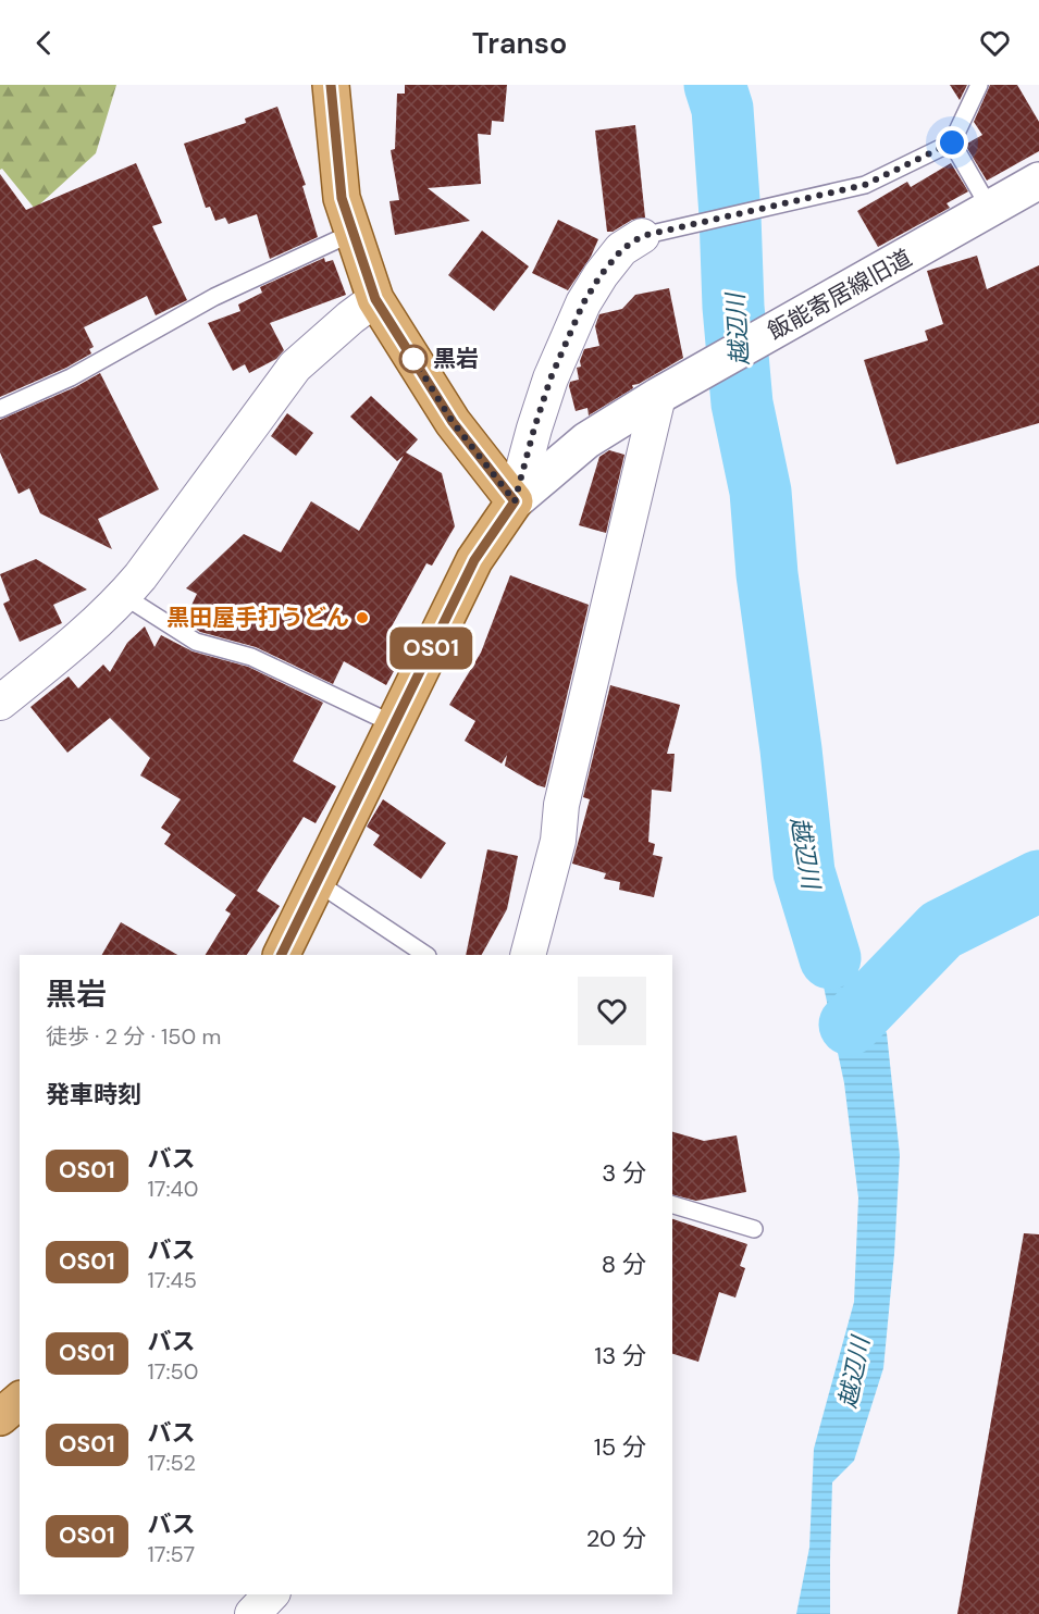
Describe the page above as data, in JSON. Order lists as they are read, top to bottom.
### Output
{
  "streets": {
    "street": ["飯能寄居線旧道"]
  },
  "water": ["越辺川"],
  "places": ["黒岩", "黒田屋手打うどん"],
  "lines": ["bus line OS01"],
  "page": {
    "header": "Transo",
    "on_map": "OS01",
    "heading": [
      ["黒岩", "徒歩 · 2 分 · 150 m"],
      "発車時刻"
    ],
    "list": [
      {
        "mark": "OS01",
        "name": "バス",
        "note": "17:40",
        "value": "3 分"
      },
      {
        "mark": "OS01",
        "name": "バス",
        "note": "17:45",
        "value": "8 分"
      },
      {
        "mark": "OS01",
        "name": "バス",
        "note": "17:50",
        "value": "13 分"
      },
      {
        "mark": "OS01",
        "name": "バス",
        "note": "17:52",
        "value": "15 分"
      },
      {
        "mark": "OS01",
        "name": "バス",
        "note": "17:57",
        "value": "20 分"
      }
    ]
  }
}
